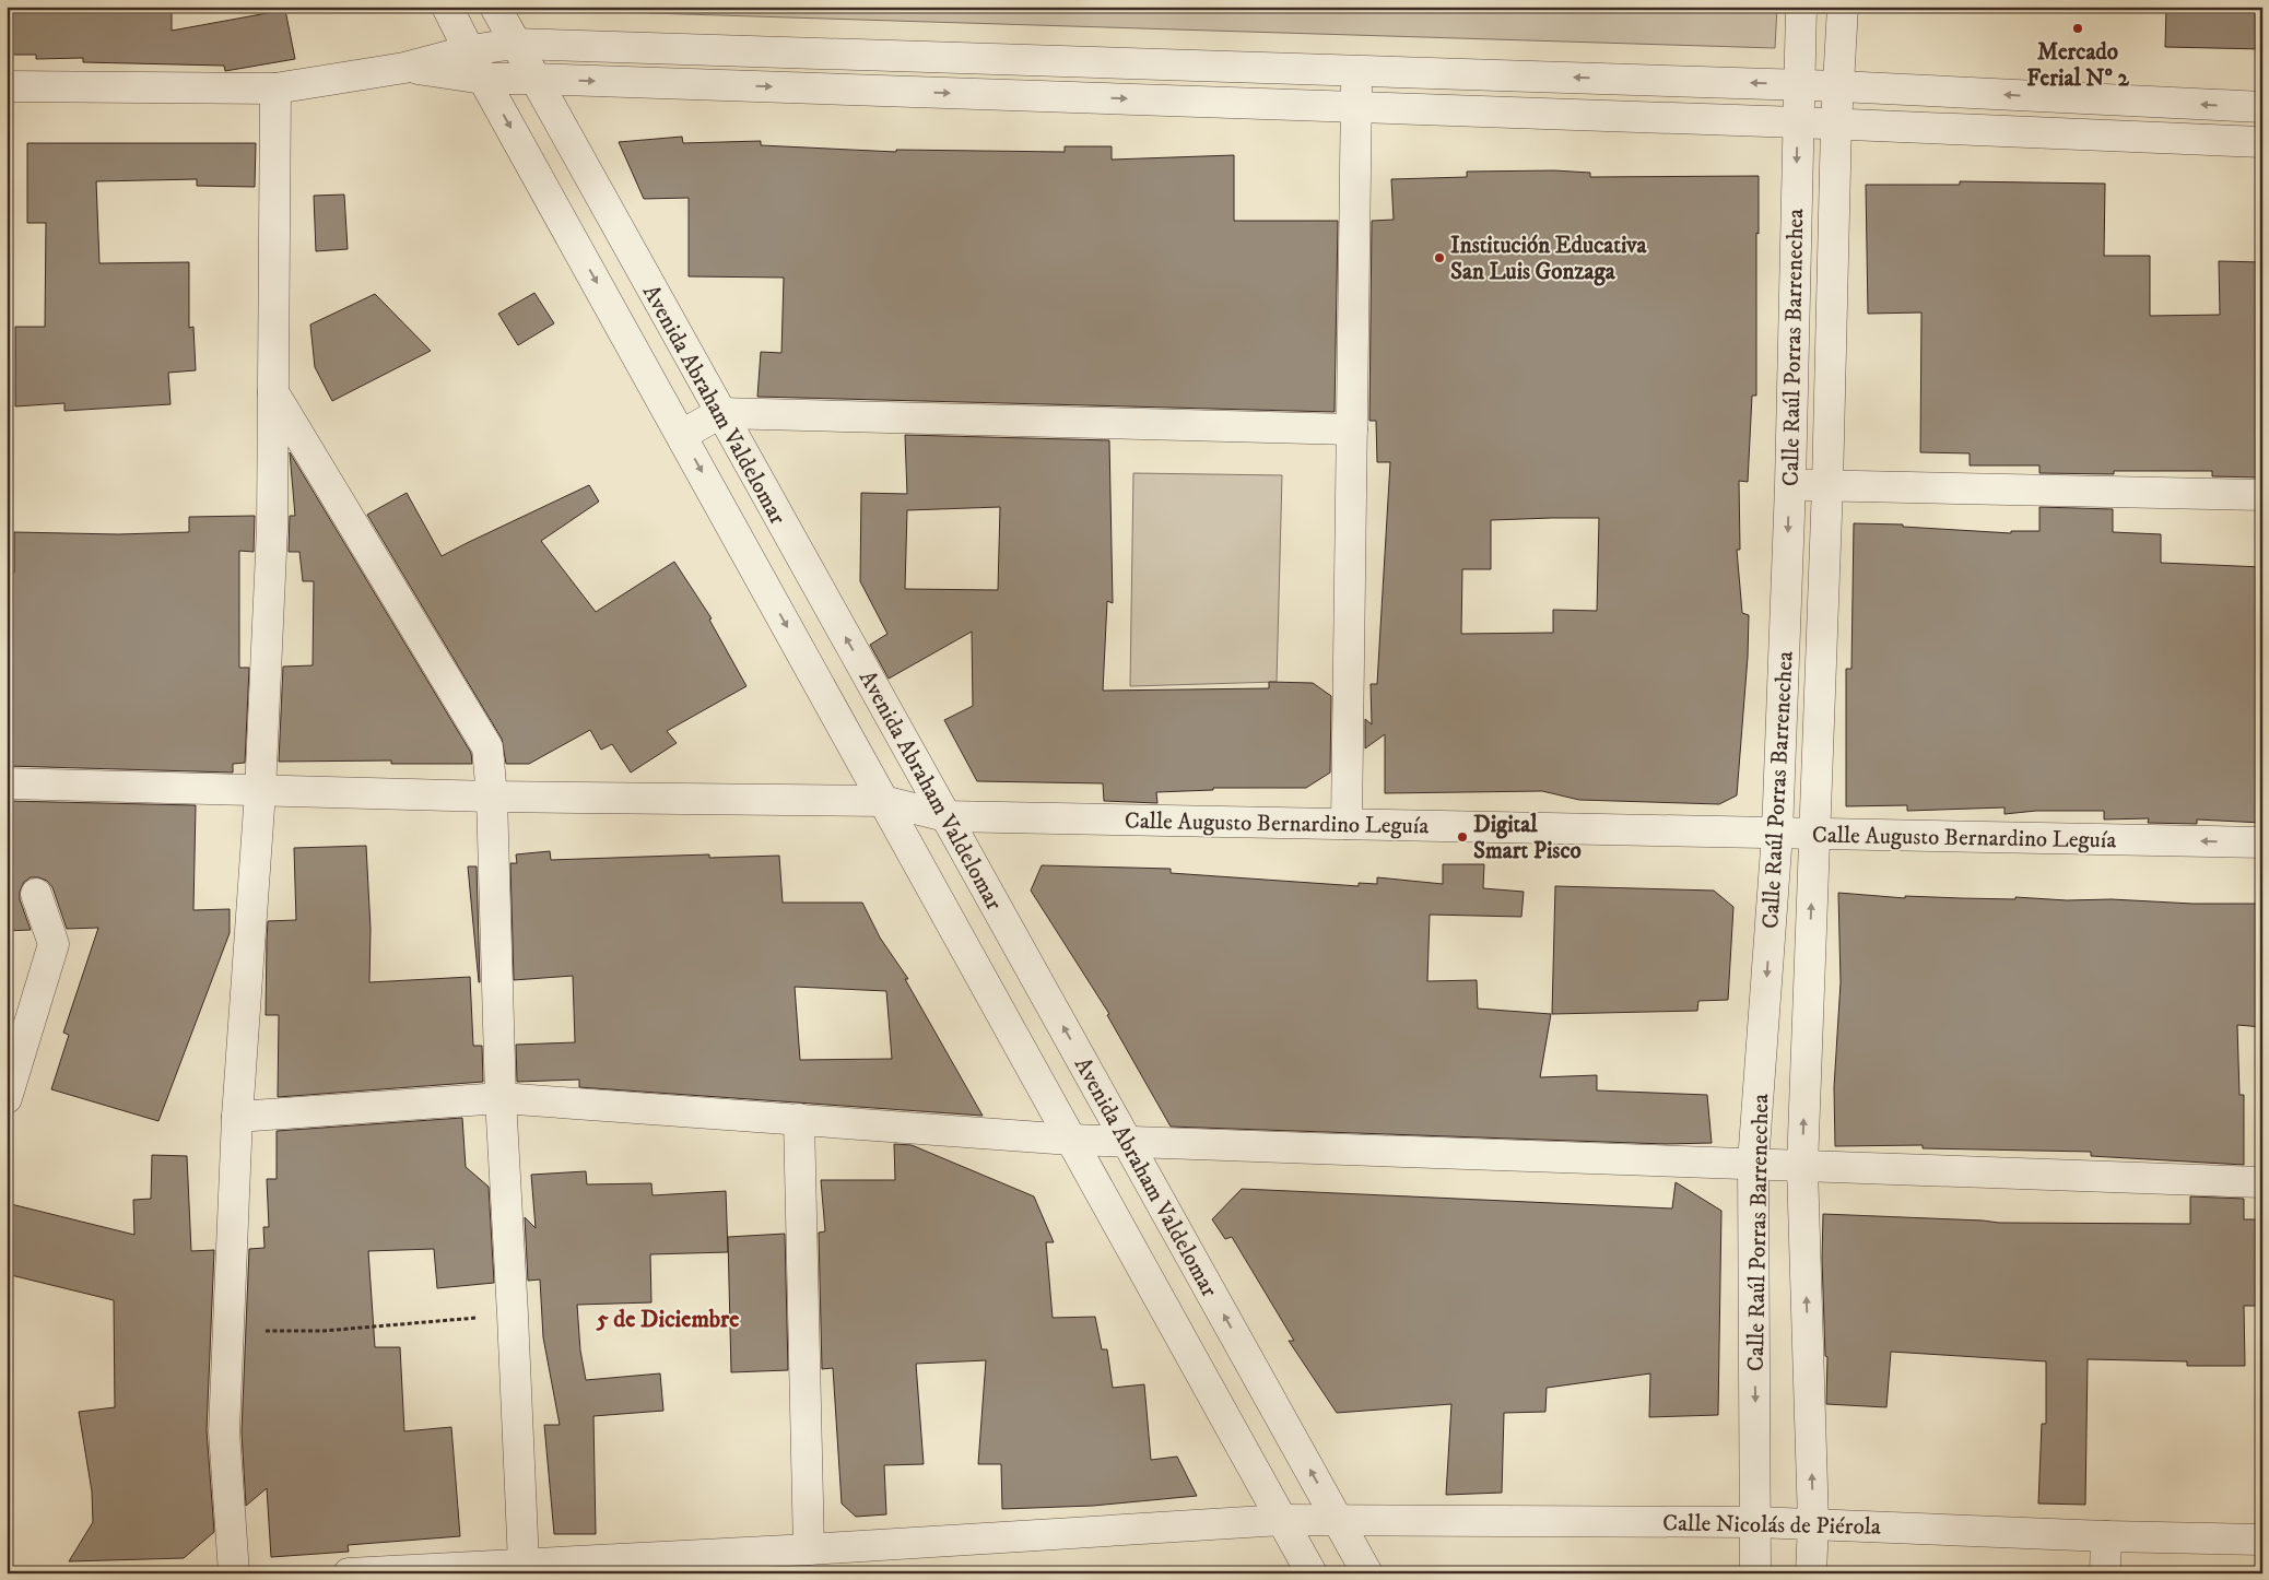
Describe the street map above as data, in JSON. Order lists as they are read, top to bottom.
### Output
{
  "streets": {
    "street": [
      "Calle Raúl Porras Barrenechea",
      "Avenida Abraham Valdelomar",
      "Calle Augusto Bernardino Leguía",
      "Calle Nicolás de Piérola"
    ]
  },
  "crossings": [
    ["Calle Raúl Porras Barrenechea", "Calle Augusto Bernardino Leguía"],
    ["Calle Raúl Porras Barrenechea", "Calle Nicolás de Piérola"],
    ["Avenida Abraham Valdelomar", "Calle Augusto Bernardino Leguía"],
    ["Avenida Abraham Valdelomar", "Calle Nicolás de Piérola"]
  ],
  "districts": ["5 de Diciembre"],
  "places": ["Mercado Ferial Nº 2", "Institución Educativa San Luis Gonzaga", "Digital Smart Pisco"]
}
